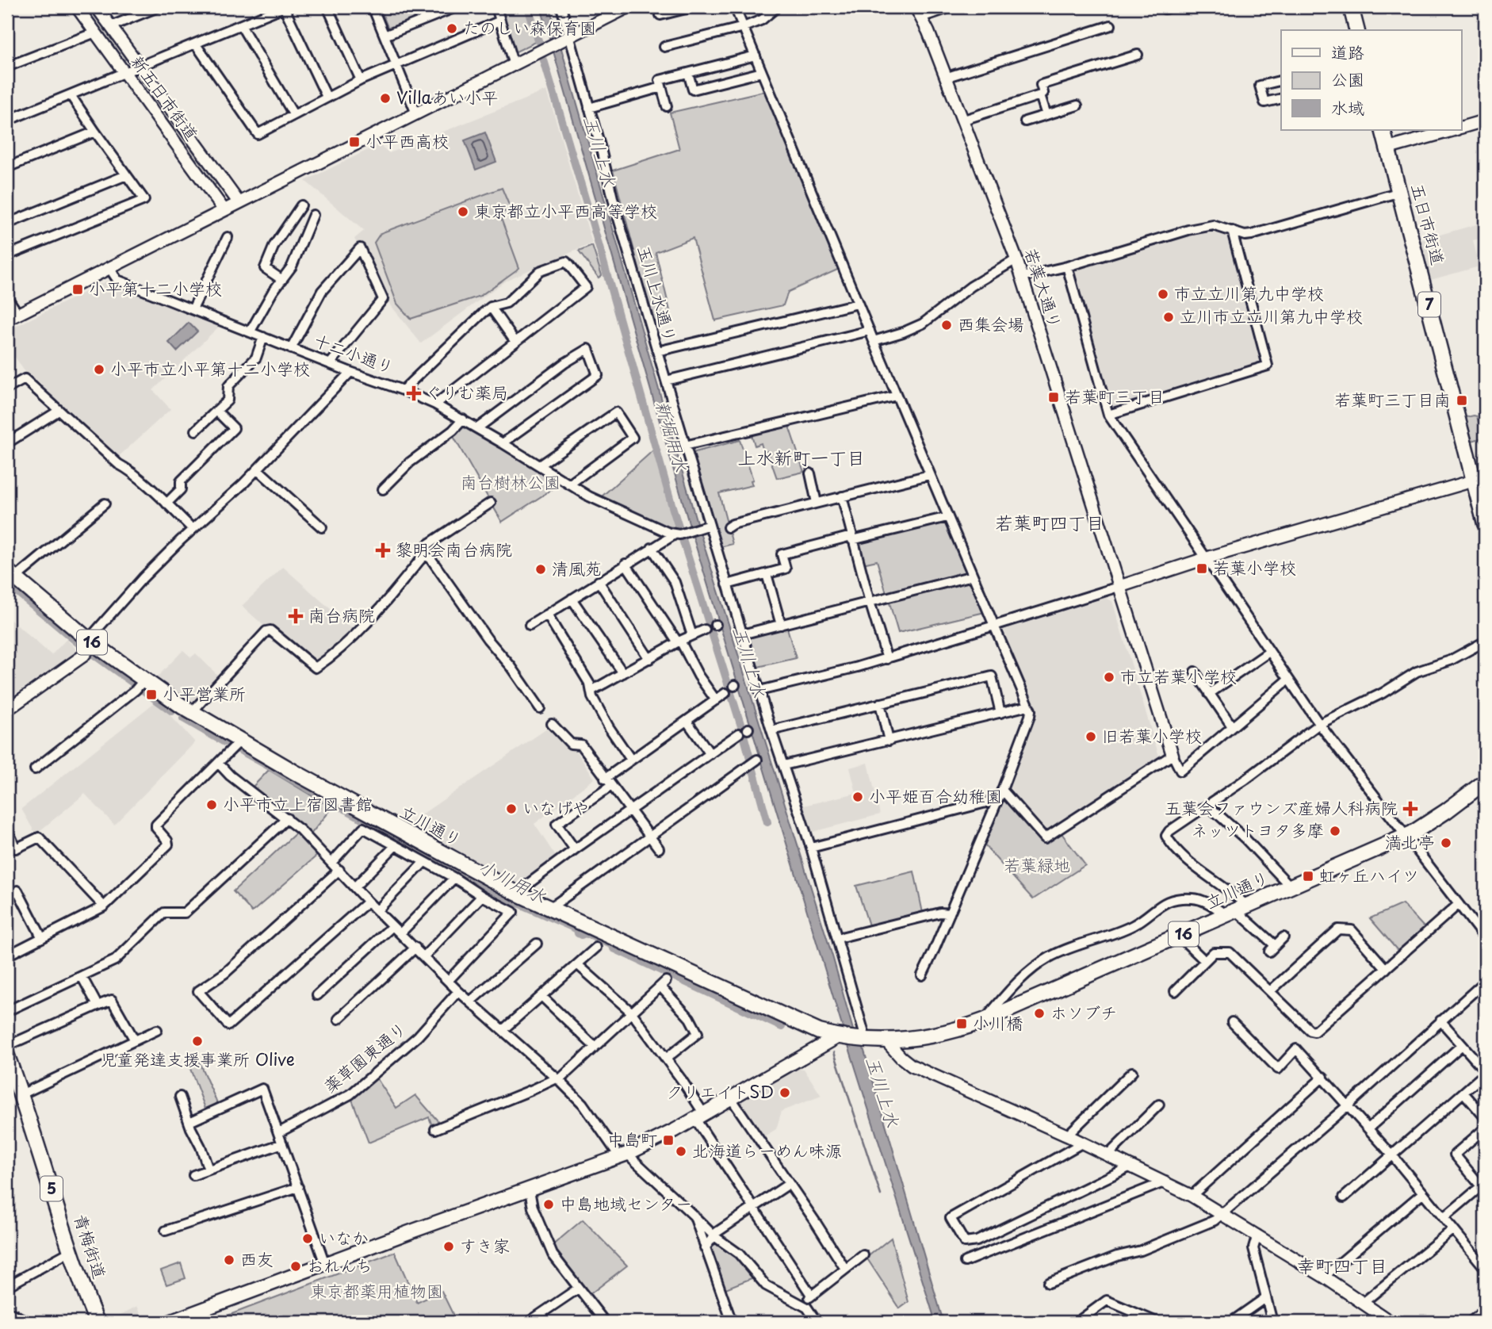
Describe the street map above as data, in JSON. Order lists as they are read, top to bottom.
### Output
{
  "streets": {
    "main road": [
      "五日市街道",
      "7",
      "16",
      "立川通り",
      "5",
      "青梅街道"
    ],
    "street": [
      "新五日市街道",
      "若葉大通り",
      "玉川上水通り",
      "十二小通り",
      "薬草園東通り"
    ]
  },
  "crossings": [
    ["玉川上水通り", "16"],
    ["玉川上水通り", "立川通り"],
    ["16", "立川通り"]
  ],
  "districts": ["上水新町一丁目", "若葉町四丁目", "幸町四丁目"],
  "water": ["玉川上水", "新堀用水", "小川用水"],
  "parks": ["南台樹林公園", "若葉緑地", "東京都薬用植物園"],
  "places": {
    "other": [
      "たのしい森保育園",
      "Villaあい小平",
      "東京都立小平西高等学校",
      "市立立川第九中学校",
      "立川市立立川第九中学校",
      "西集会場",
      "小平市立小平第十二小学校",
      "清風苑",
      "市立若葉小学校",
      "旧若葉小学校",
      "小平姫百合幼稚園",
      "小平市立上宿図書館",
      "いなげや",
      "ネッツトヨタ多摩",
      "満北亭",
      "ホソブチ",
      "児童発達支援事業所 Olive",
      "クリエイトSD",
      "北海道らーめん味源",
      "中島地域センター",
      "いなか",
      "すき家",
      "西友",
      "おれんち"
    ],
    "transit": [
      "小平西高校",
      "小平第十二小学校",
      "若葉町三丁目",
      "若葉町三丁目南",
      "若葉小学校",
      "小平営業所",
      "虹ヶ丘ハイツ",
      "小川橋",
      "中島町"
    ],
    "health": [
      "ぐりむ薬局",
      "黎明会南台病院",
      "南台病院",
      "五葉会ファウンズ産婦人科病院"
    ]
  },
  "legend": ["道路", "公園", "水域"]
}
